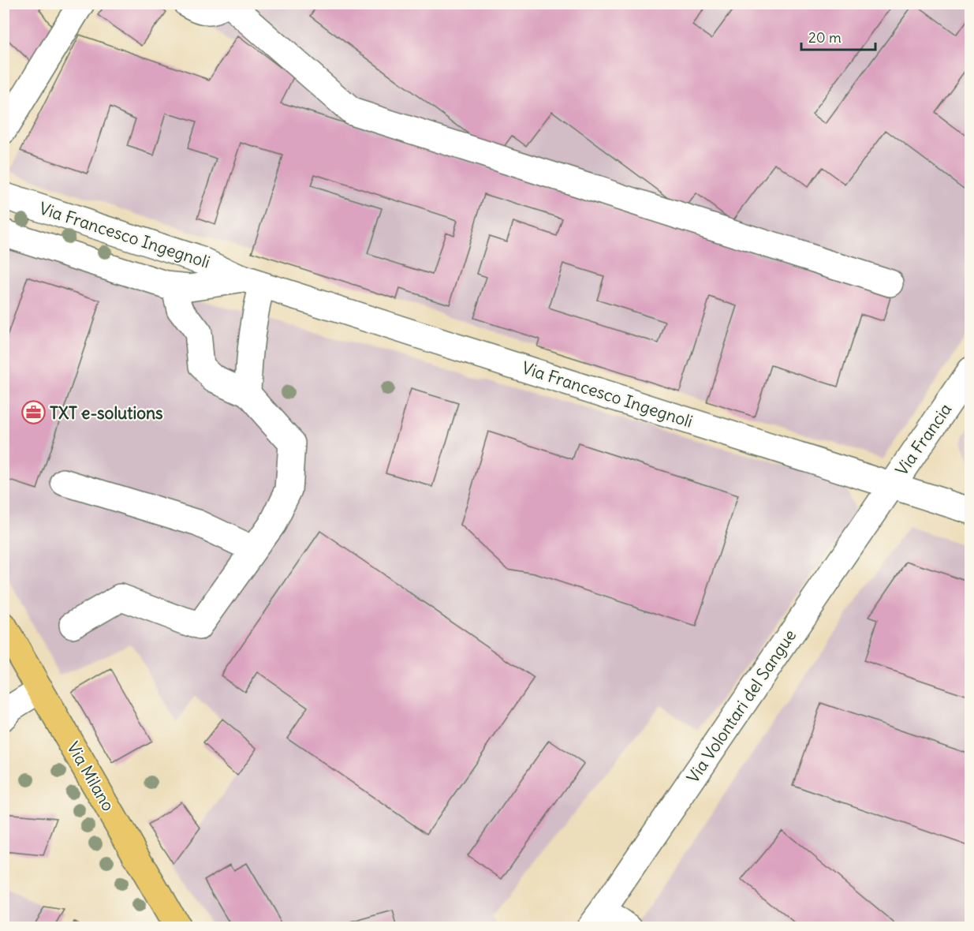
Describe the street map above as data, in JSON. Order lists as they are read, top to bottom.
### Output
{
  "streets": {
    "main road": ["Via Milano"],
    "street": ["Via Francesco Ingegnoli", "Via Francia", "Via Volontari del Sangue"]
  },
  "crossings": [
    ["Via Francesco Ingegnoli", "Via Francia"],
    ["Via Francesco Ingegnoli", "Via Volontari del Sangue"],
    ["Via Francia", "Via Volontari del Sangue"]
  ],
  "places": {
    "office": ["TXT e-solutions"]
  },
  "scale_bar": "20 m"
}
